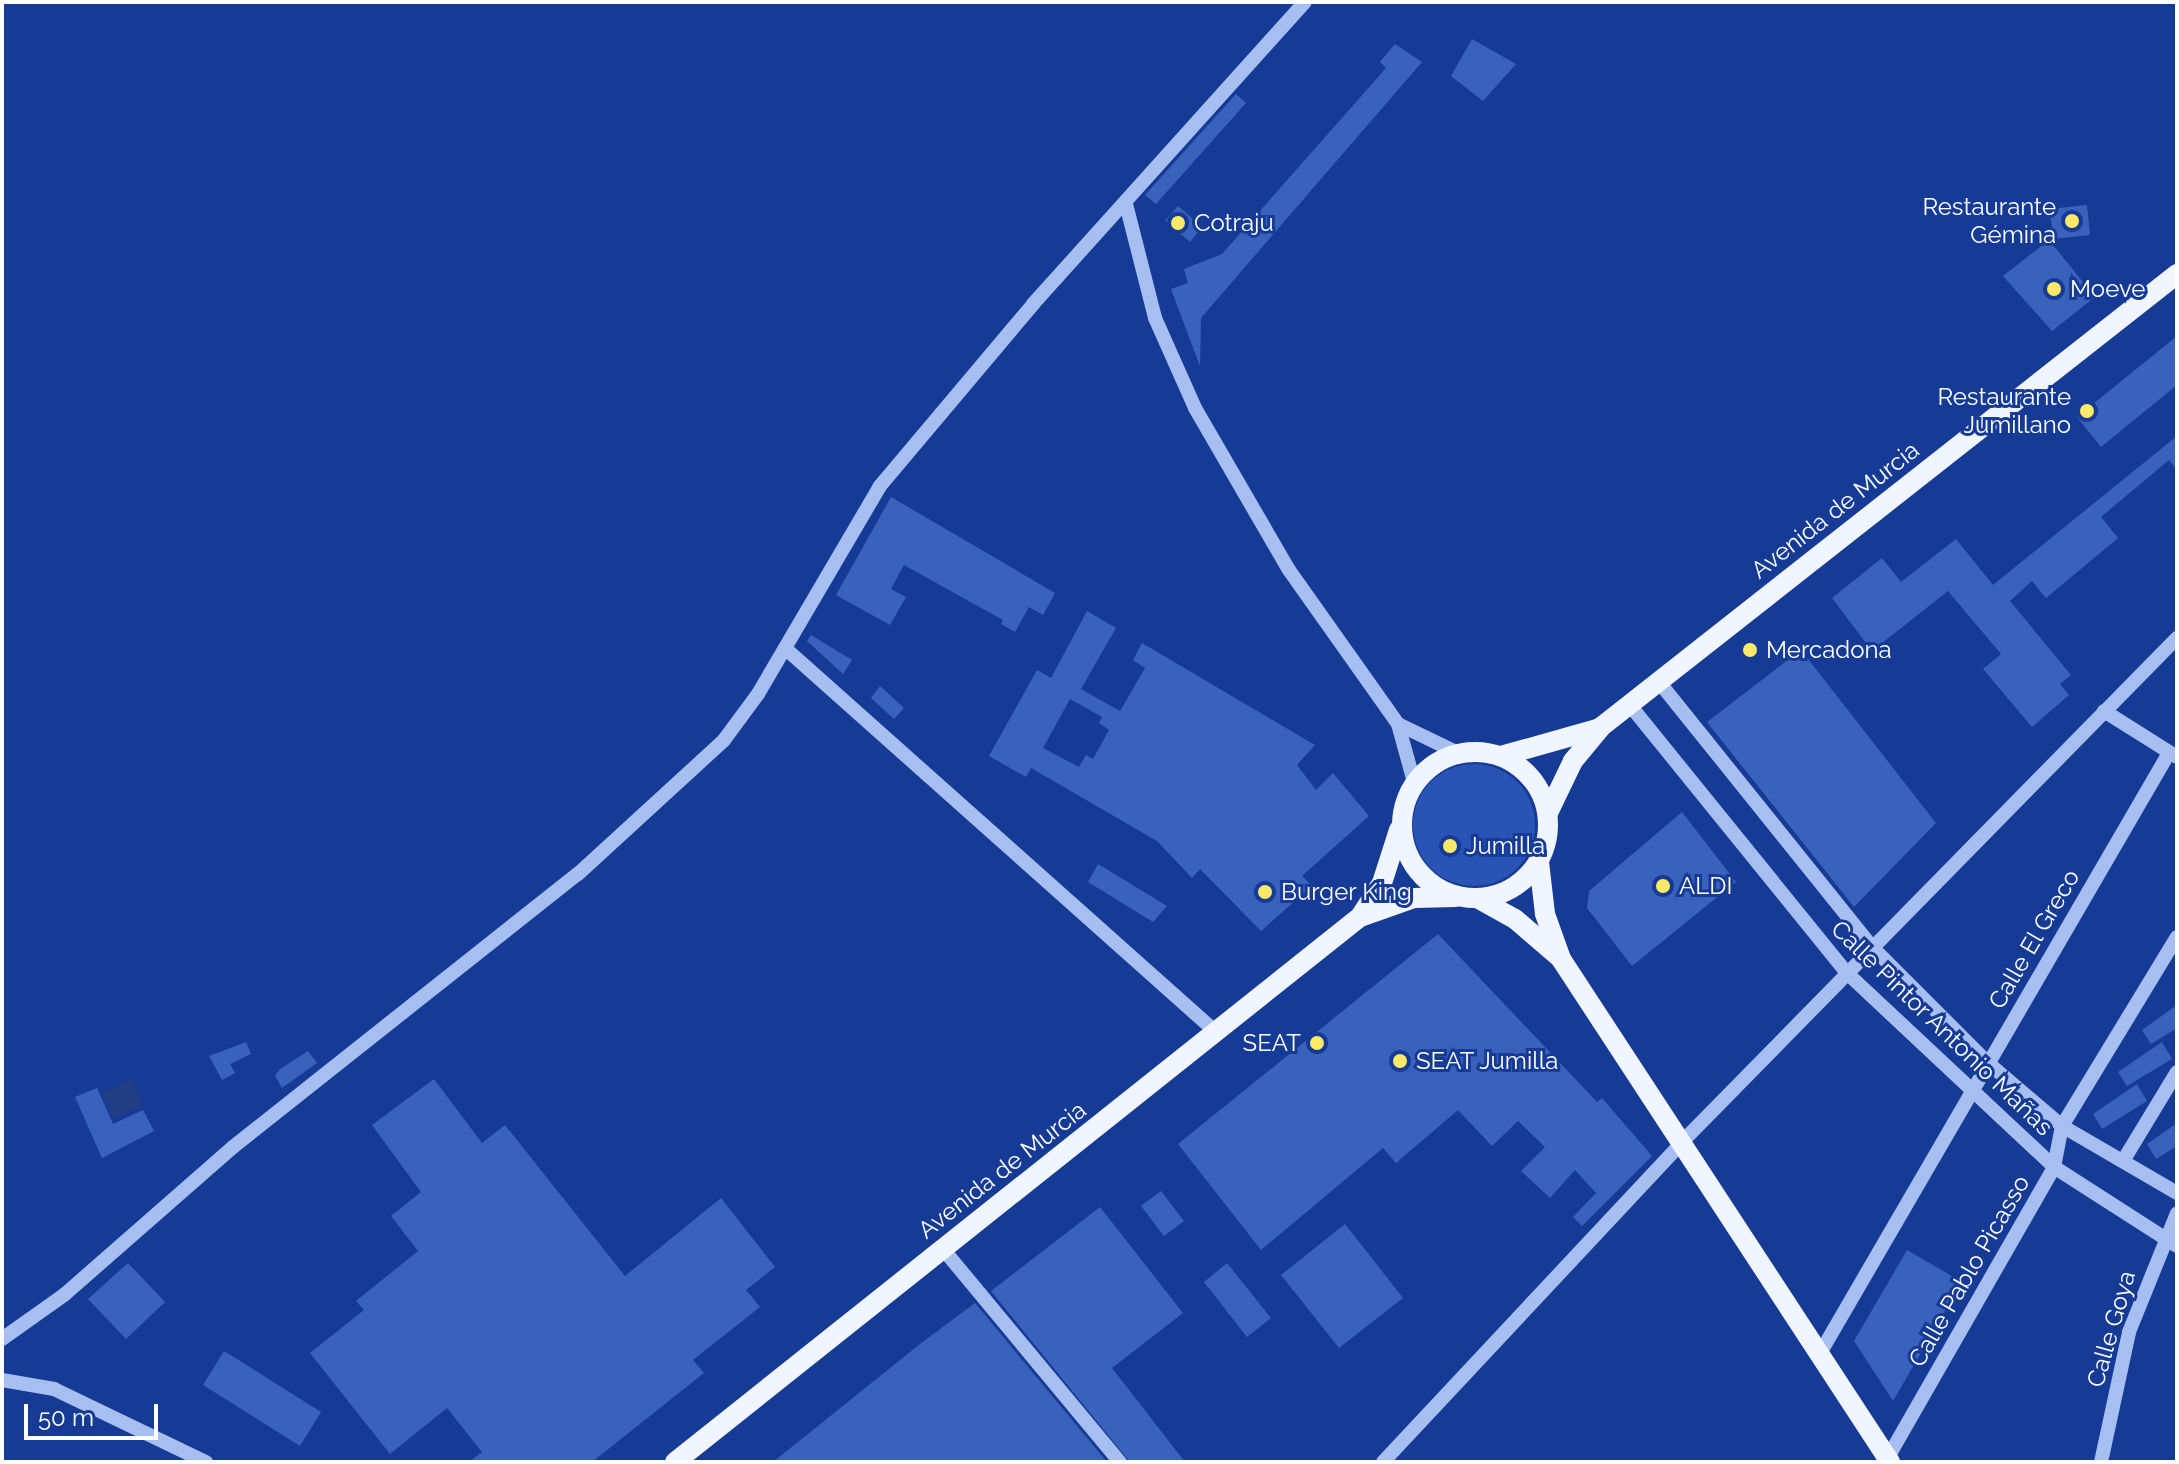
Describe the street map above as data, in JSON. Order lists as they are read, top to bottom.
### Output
{
  "streets": {
    "main road": ["Avenida de Murcia"],
    "street": [
      "Calle El Greco",
      "Calle Pintor Antonio Mañas",
      "Calle Pablo Picasso",
      "Calle Goya"
    ]
  },
  "crossings": [
    ["Avenida de Murcia", "Calle Pintor Antonio Mañas"],
    ["Calle El Greco", "Calle Pintor Antonio Mañas"],
    ["Calle Pintor Antonio Mañas", "Calle Pablo Picasso"],
    ["Calle Pintor Antonio Mañas", "Calle Goya"]
  ],
  "places": [
    "Restaurante Gémina",
    "Cotraju",
    "Moeve",
    "Restaurante Jumillano",
    "Mercadona",
    "Jumilla",
    "ALDI",
    "Burger King",
    "SEAT",
    "SEAT Jumilla"
  ],
  "scale_bar": "50 m"
}
